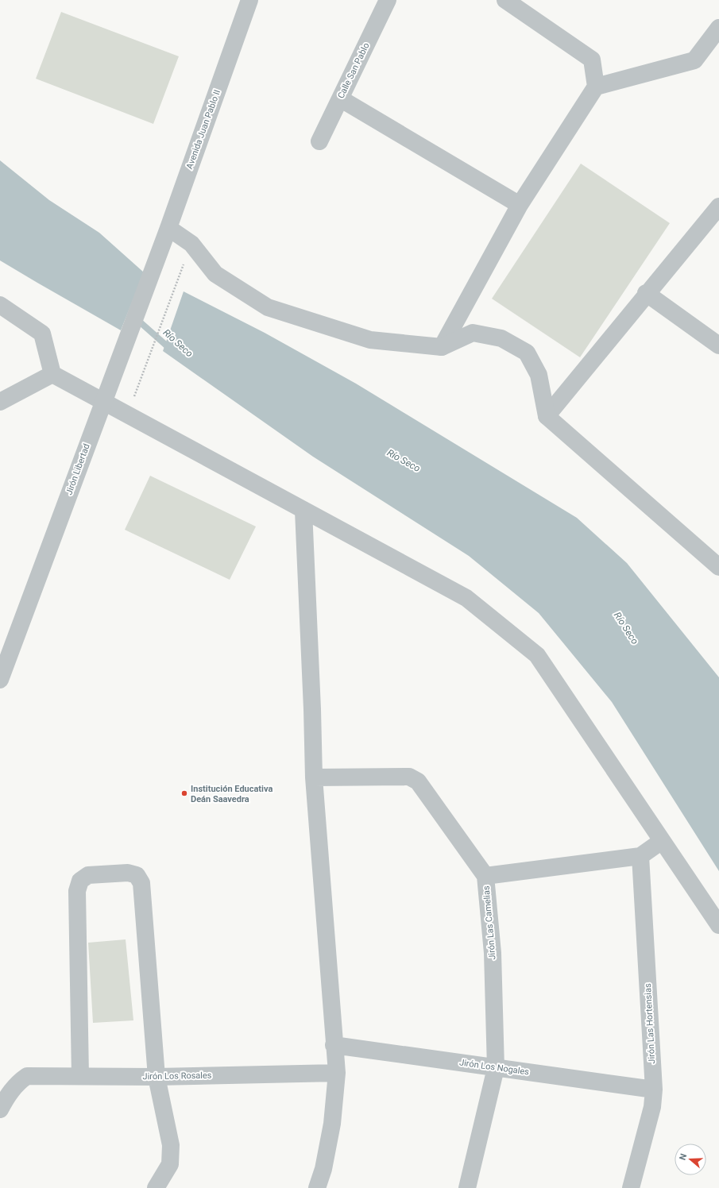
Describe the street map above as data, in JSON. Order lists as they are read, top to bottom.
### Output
{
  "streets": {
    "street": [
      "Calle San Pablo",
      "Avenida Juan Pablo II",
      "Jirón Libertad",
      "Jirón Las Camelias",
      "Jirón Las Hortensias",
      "Jirón Los Nogales",
      "Jirón Los Rosales"
    ]
  },
  "crossings": [
    ["Avenida Juan Pablo II", "Jirón Libertad"],
    ["Jirón Las Camelias", "Jirón Los Nogales"],
    ["Jirón Las Hortensias", "Jirón Los Nogales"]
  ],
  "water": ["Río Seco"],
  "places": ["Institución Educativa Deán Saavedra"],
  "north": "left"
}
